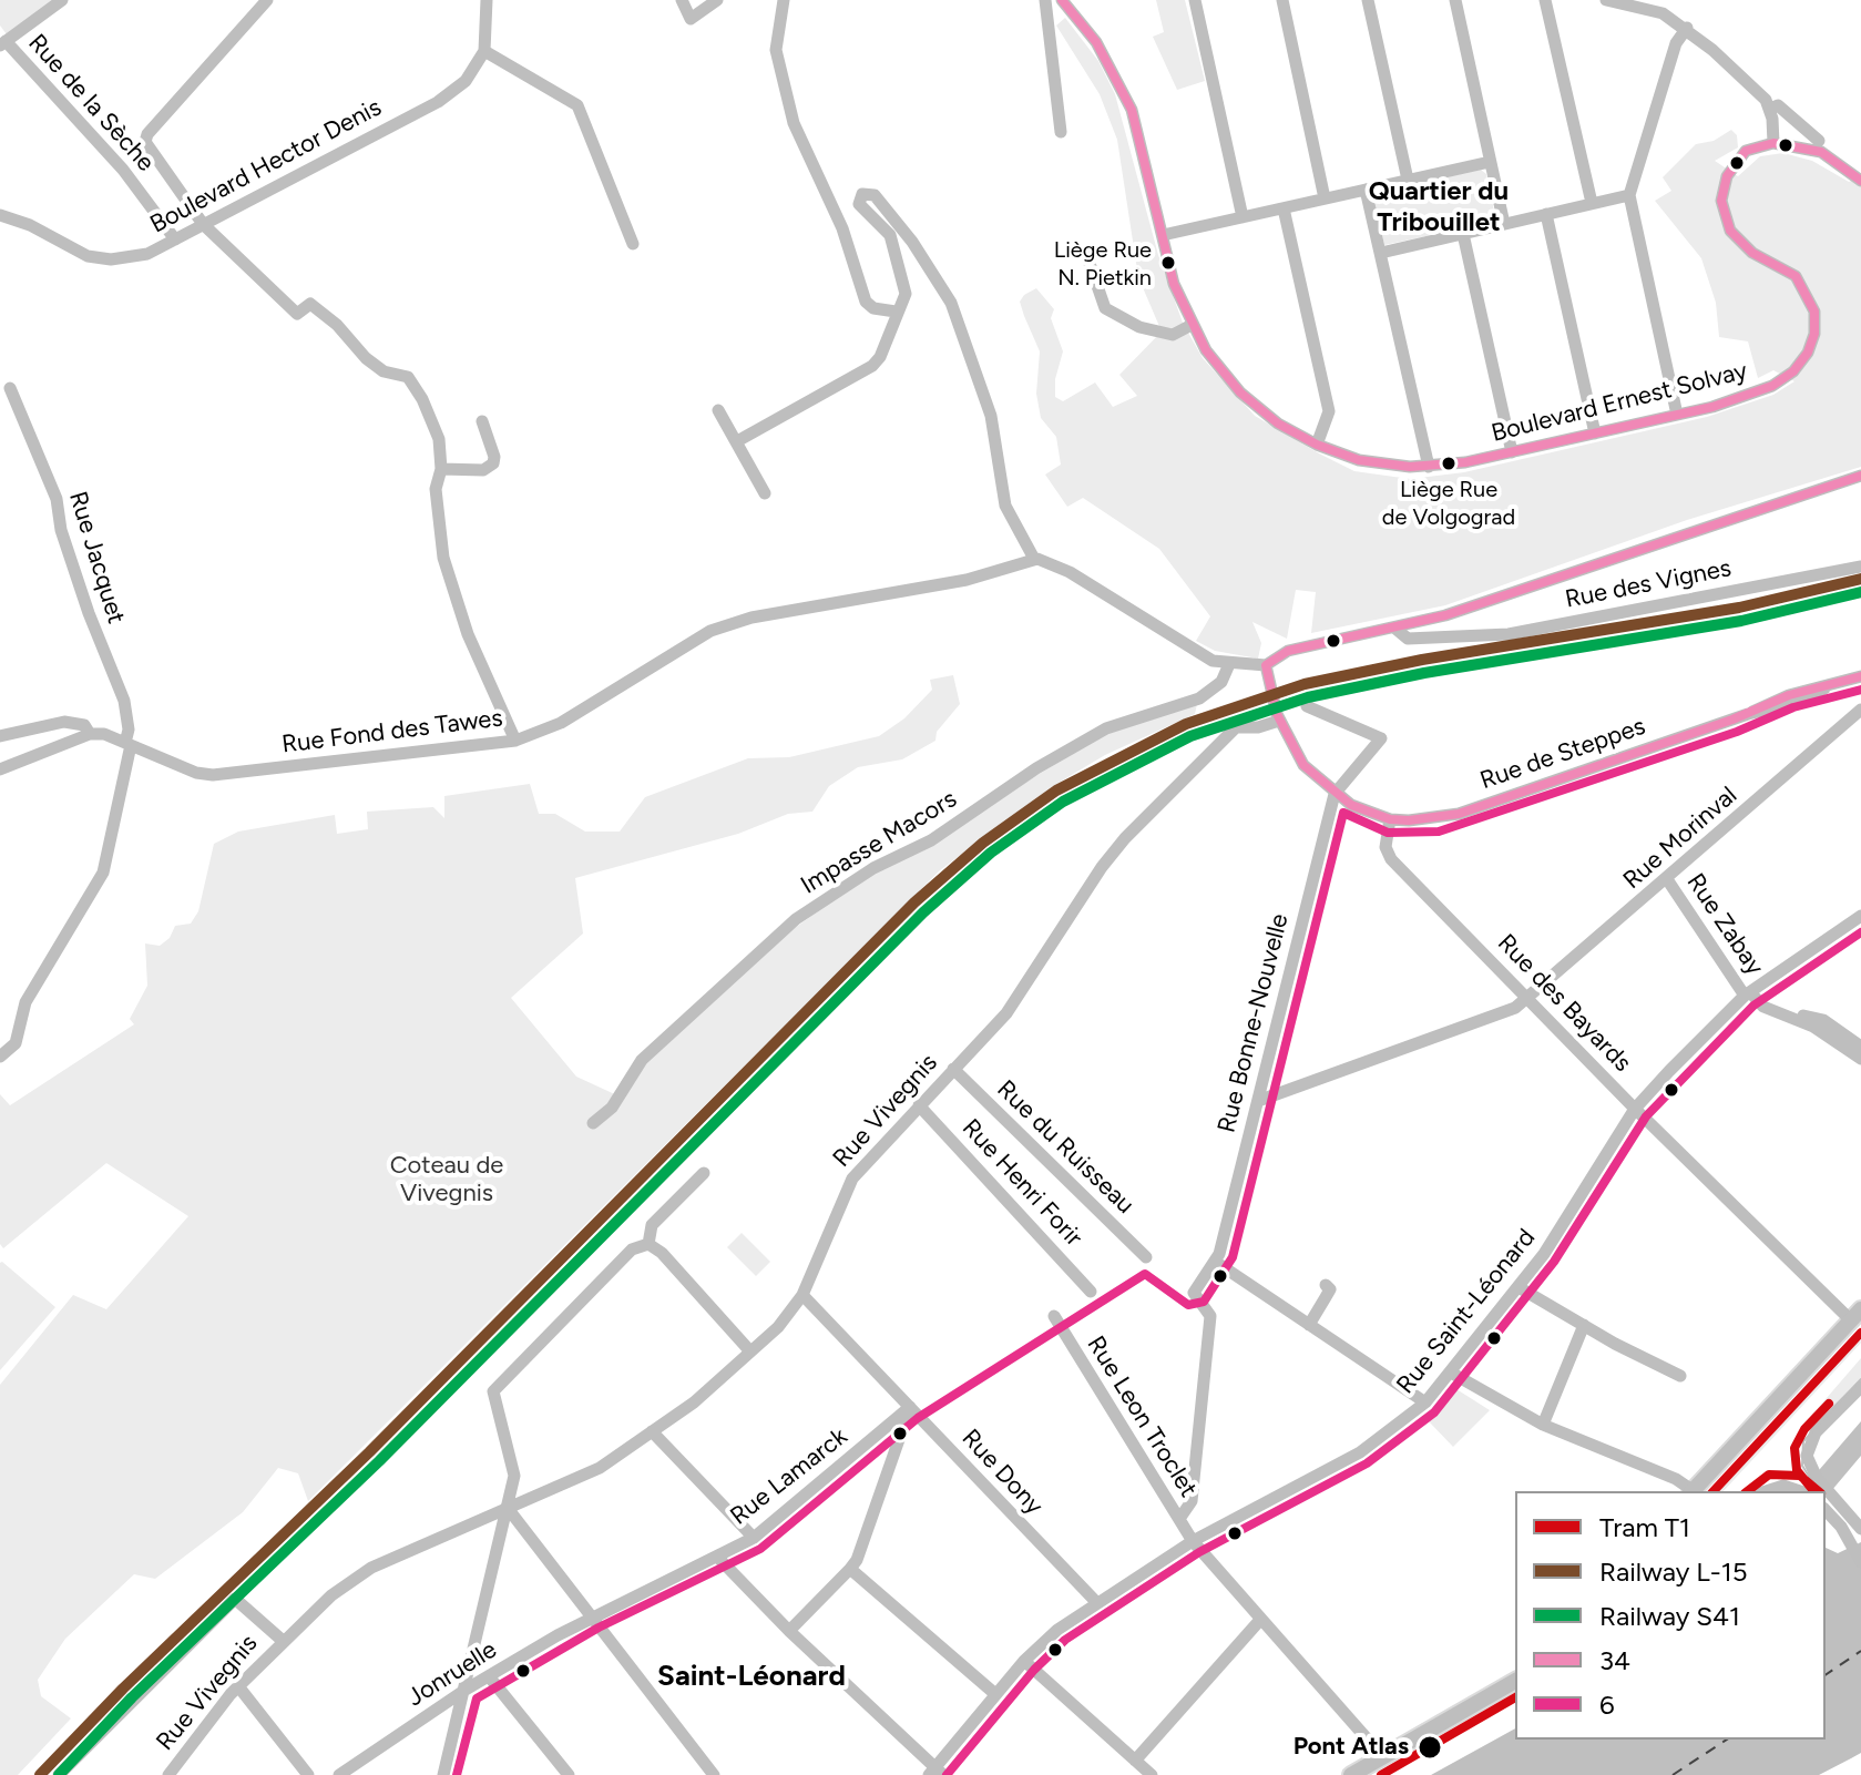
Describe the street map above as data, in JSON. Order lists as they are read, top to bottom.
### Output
{
  "streets": {
    "street": [
      "Rue de la Sèche",
      "Boulevard Hector Denis",
      "Boulevard Ernest Solvay",
      "Rue Jacquet",
      "Rue des Vignes",
      "Rue Fond des Tawes",
      "Rue de Steppes",
      "Rue Morinval",
      "Impasse Macors",
      "Rue Zabay",
      "Rue des Bayards",
      "Rue Bonne-Nouvelle",
      "Rue Vivegnis",
      "Rue du Ruisseau",
      "Rue Henri Forir",
      "Rue Saint-Léonard",
      "Rue Leon Troclet",
      "Rue Dony",
      "Rue Lamarck",
      "Jonruelle"
    ]
  },
  "crossings": [
    ["Rue de la Sèche", "Boulevard Hector Denis"],
    ["Rue Jacquet", "Rue Fond des Tawes"],
    ["Rue de Steppes", "Rue des Bayards"],
    ["Rue Morinval", "Rue Zabay"],
    ["Rue Morinval", "Rue des Bayards"],
    ["Rue Morinval", "Rue Bonne-Nouvelle"],
    ["Rue Zabay", "Rue Saint-Léonard"],
    ["Rue des Bayards", "Rue Saint-Léonard"],
    ["Rue Vivegnis", "Rue du Ruisseau"],
    ["Rue Vivegnis", "Rue Henri Forir"],
    ["Rue Vivegnis", "Rue Dony"],
    ["Rue Saint-Léonard", "Rue Leon Troclet"],
    ["Rue Saint-Léonard", "Rue Dony"],
    ["Rue Dony", "Rue Lamarck"],
    ["Rue Lamarck", "Jonruelle"]
  ],
  "districts": ["Quartier du Tribouillet", "Saint-Léonard"],
  "parks": ["Coteau de Vivegnis"],
  "places": ["Liège Rue N. Pietkin", "Liège Rue de Volgograd", "Pont Atlas"],
  "lines": [
    "transit line 34",
    "rail line L-15",
    "rail line S41",
    "transit line 6",
    "tram line T1"
  ],
  "legend": [
    "Tram T1",
    "Railway L-15",
    "Railway S41",
    "34",
    "6"
  ]
}
